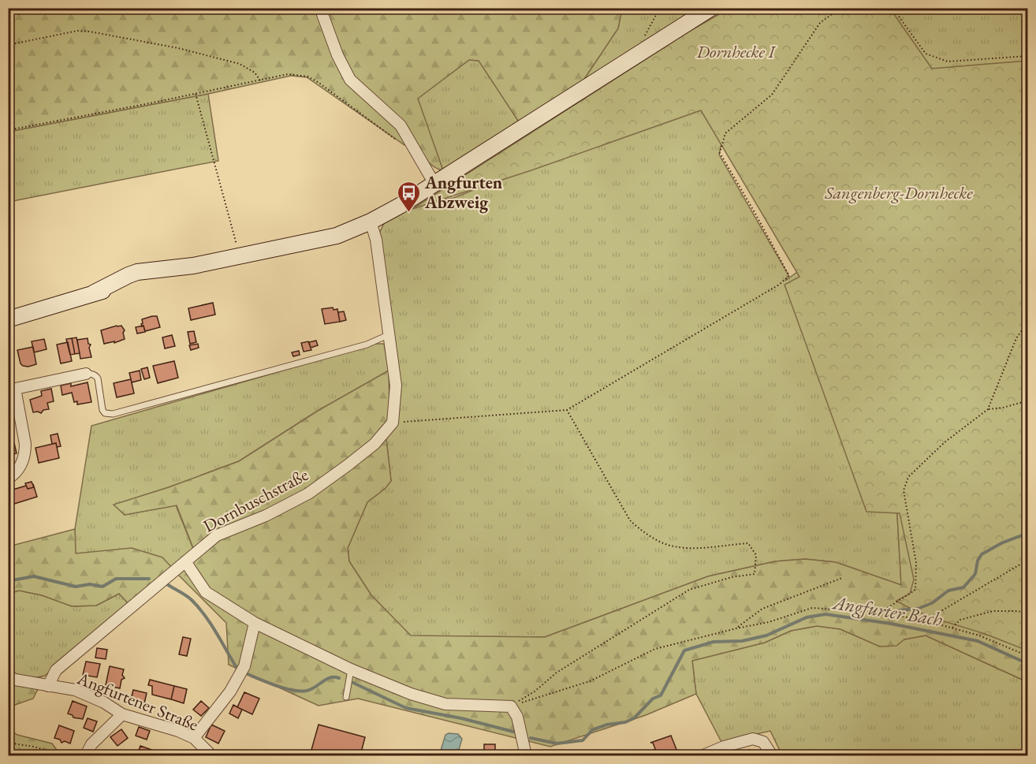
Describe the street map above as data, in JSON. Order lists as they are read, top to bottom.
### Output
{
  "streets": {
    "street": ["Dornbuschstraße", "Angfurtener Straße"]
  },
  "crossings": [
    ["Dornbuschstraße", "Angfurtener Straße"]
  ],
  "water": ["Angfurter Bach"],
  "parks": ["Dornhecke I", "Sangenberg-Dornhecke"],
  "places": {
    "bus stop": ["Angfurten Abzweig"]
  }
}
